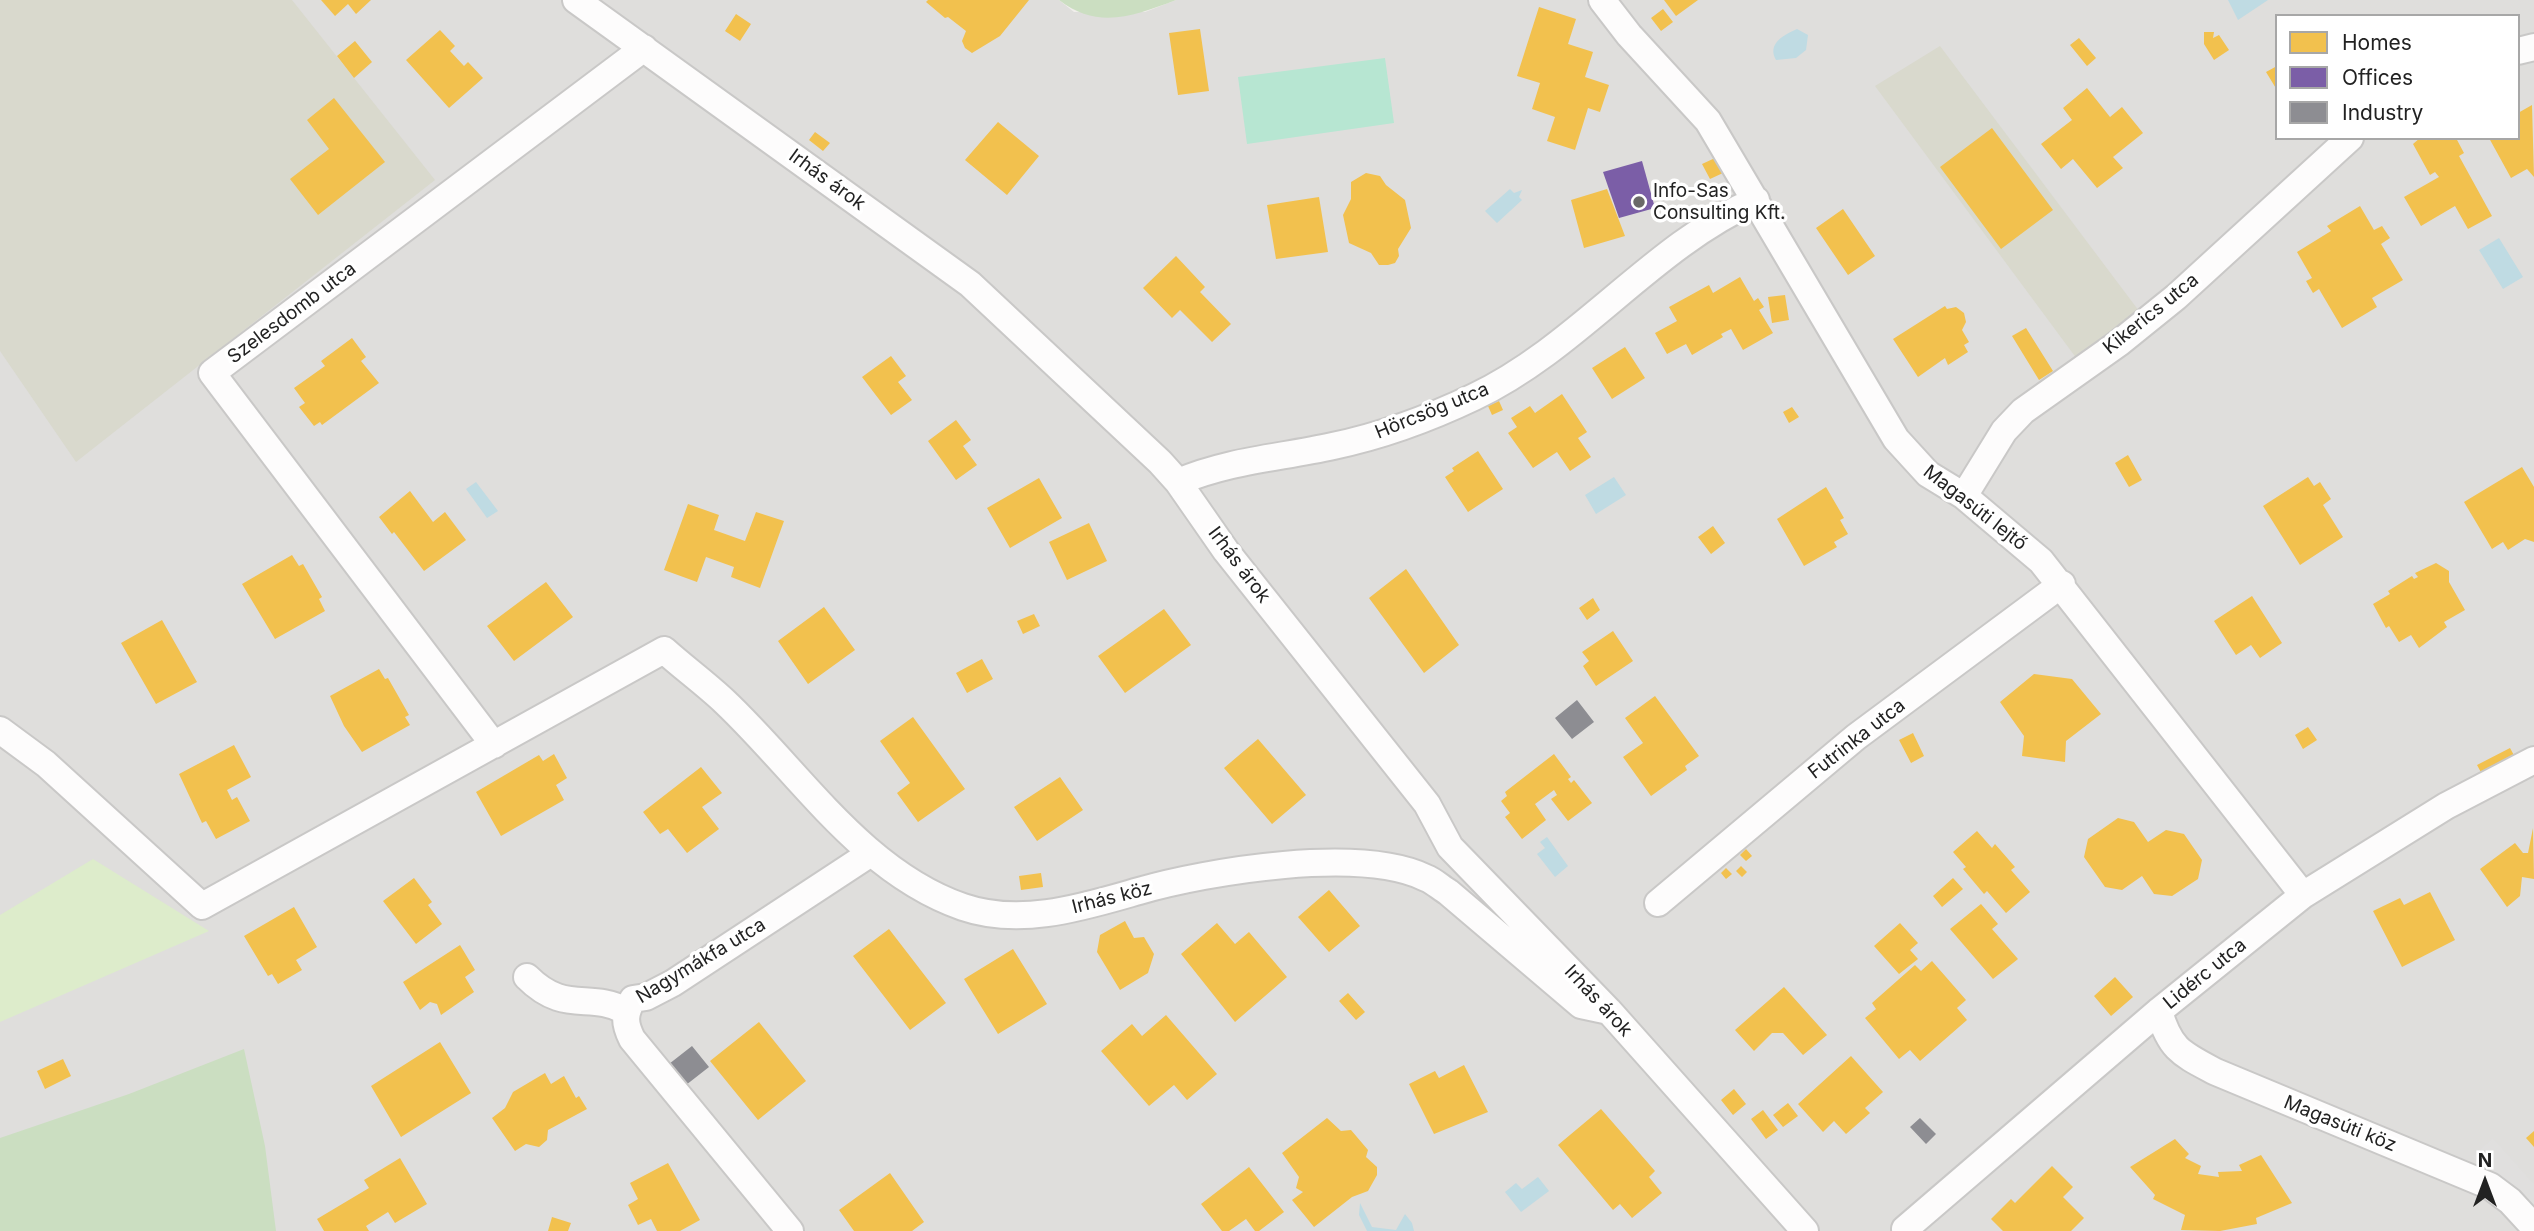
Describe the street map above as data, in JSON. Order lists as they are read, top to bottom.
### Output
{
  "streets": {
    "street": [
      "Irhás árok",
      "Szelesdomb utca",
      "Kikerics utca",
      "Hörcsög utca",
      "Magasúti lejtő",
      "Futrinka utca",
      "Irhás köz",
      "Nagymákfa utca",
      "Lidérc utca",
      "Magasúti köz"
    ]
  },
  "crossings": [
    ["Irhás árok", "Szelesdomb utca"],
    ["Irhás árok", "Hörcsög utca"],
    ["Irhás árok", "Irhás köz"],
    ["Szelesdomb utca", "Irhás köz"],
    ["Kikerics utca", "Magasúti lejtő"],
    ["Hörcsög utca", "Magasúti lejtő"],
    ["Magasúti lejtő", "Futrinka utca"],
    ["Magasúti lejtő", "Lidérc utca"],
    ["Irhás köz", "Nagymákfa utca"],
    ["Lidérc utca", "Magasúti köz"]
  ],
  "places": ["Info-Sas Consulting Kft."],
  "legend": ["Homes", "Offices", "Industry"],
  "north": "top"
}
